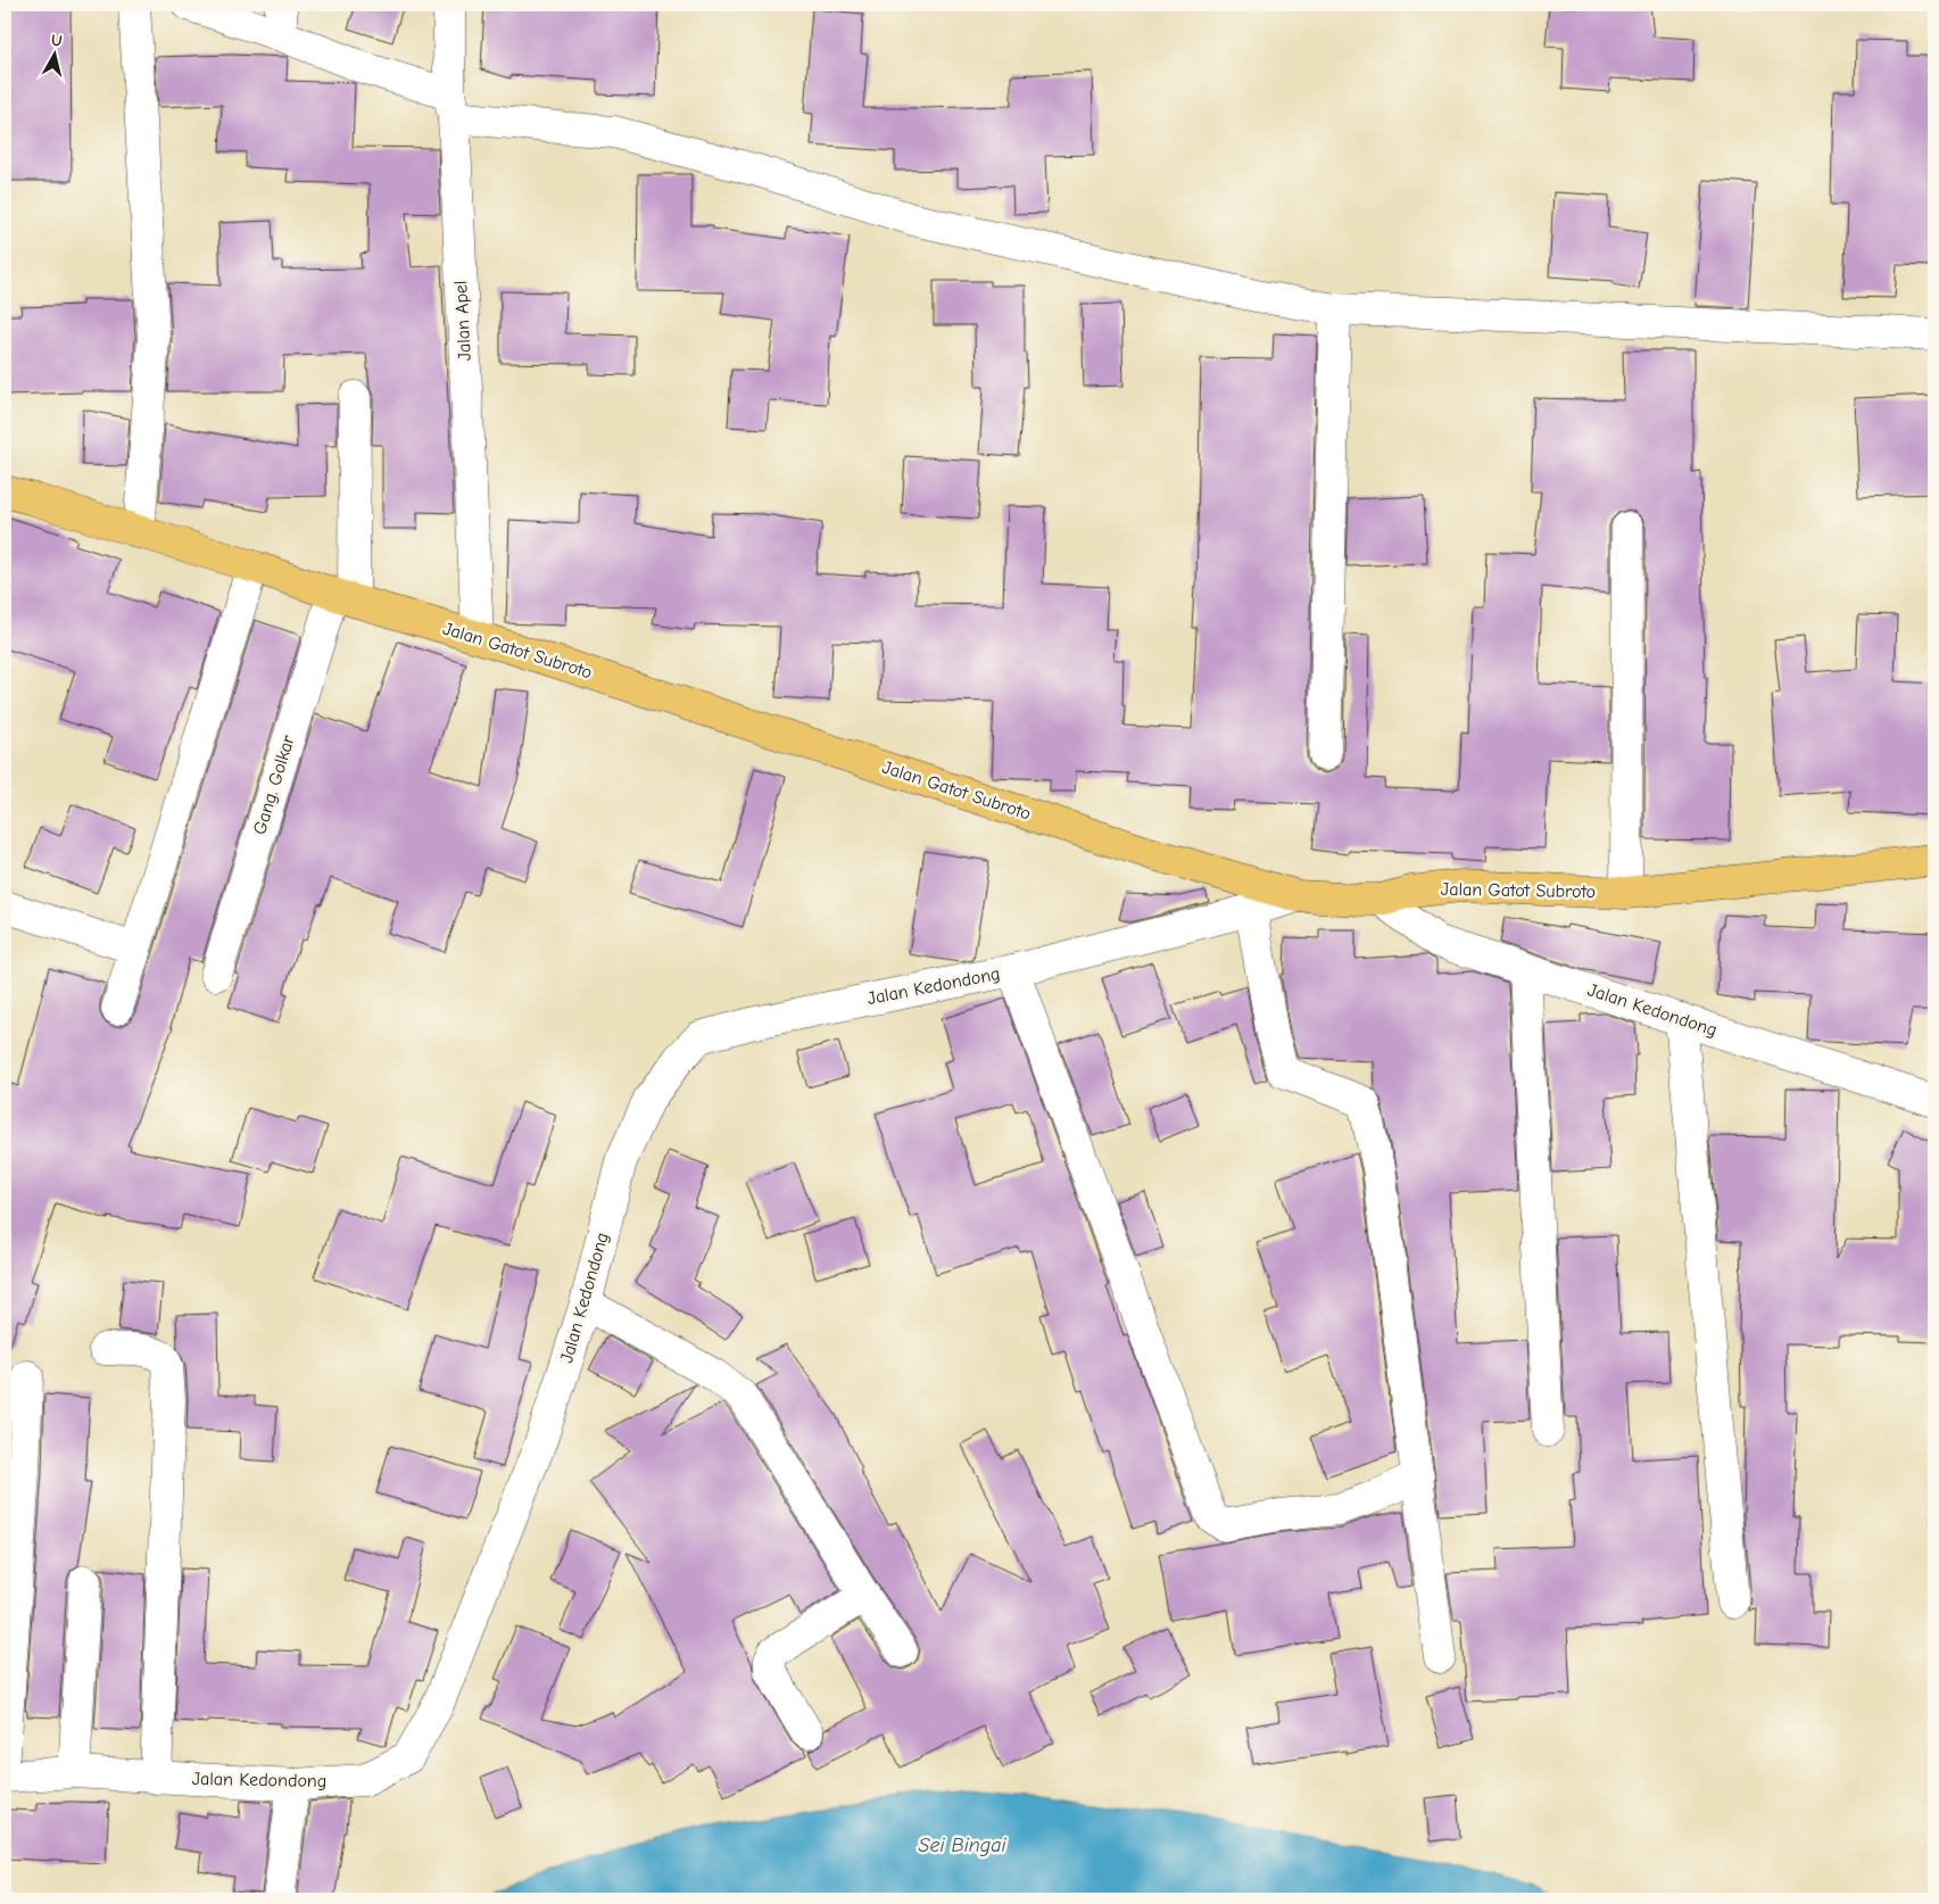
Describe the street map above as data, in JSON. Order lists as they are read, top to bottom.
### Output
{
  "streets": {
    "main road": ["Jalan Gatot Subroto"],
    "street": ["Jalan Apel", "Gang. Golkar", "Jalan Kedondong"]
  },
  "crossings": [
    ["Jalan Apel", "Jalan Gatot Subroto"],
    ["Jalan Gatot Subroto", "Gang. Golkar"],
    ["Jalan Gatot Subroto", "Jalan Kedondong"]
  ],
  "water": ["Sei Bingai"],
  "north": "top"
}
